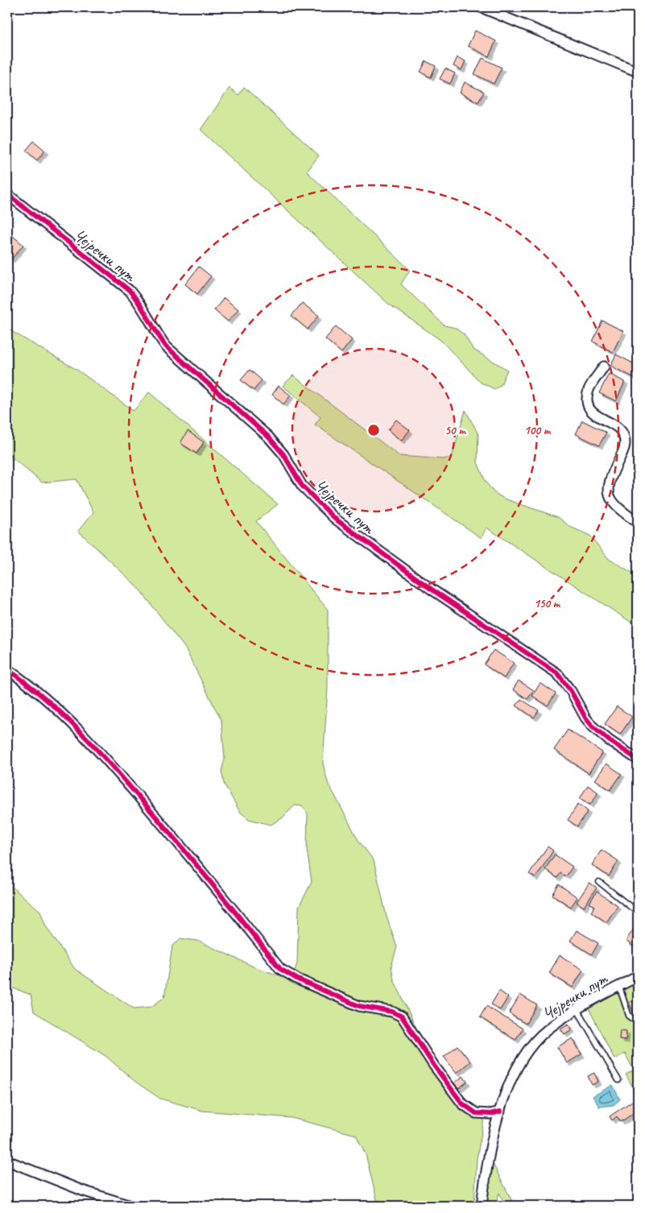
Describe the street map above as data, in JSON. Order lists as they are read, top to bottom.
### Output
{
  "streets": {
    "street": ["Чејречки пут"]
  },
  "rings": ["50 m", "100 m", "150 m"]
}
